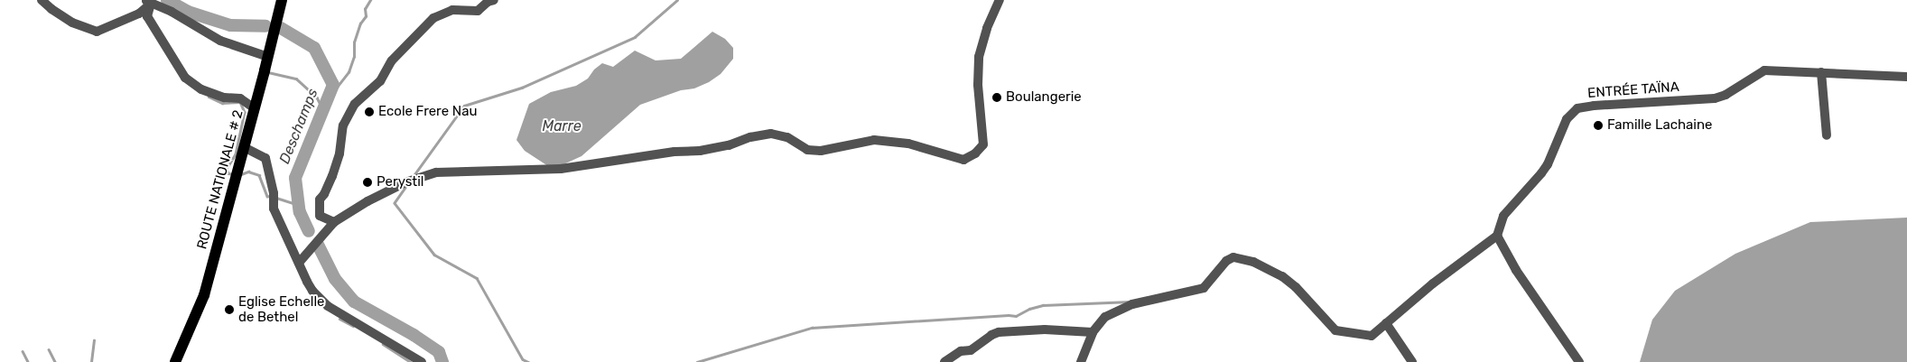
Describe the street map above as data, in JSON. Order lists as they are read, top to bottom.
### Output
{
  "streets": {
    "main road": ["ROUTE NATIONALE # 2"],
    "street": ["ENTRÉE TAÏNA"]
  },
  "water": ["Deschamps", "Marre"],
  "places": [
    "Boulangerie",
    "Ecole Frere Nau",
    "Famille Lachaine",
    "Perystil",
    "Eglise Echelle de Bethel"
  ]
}
